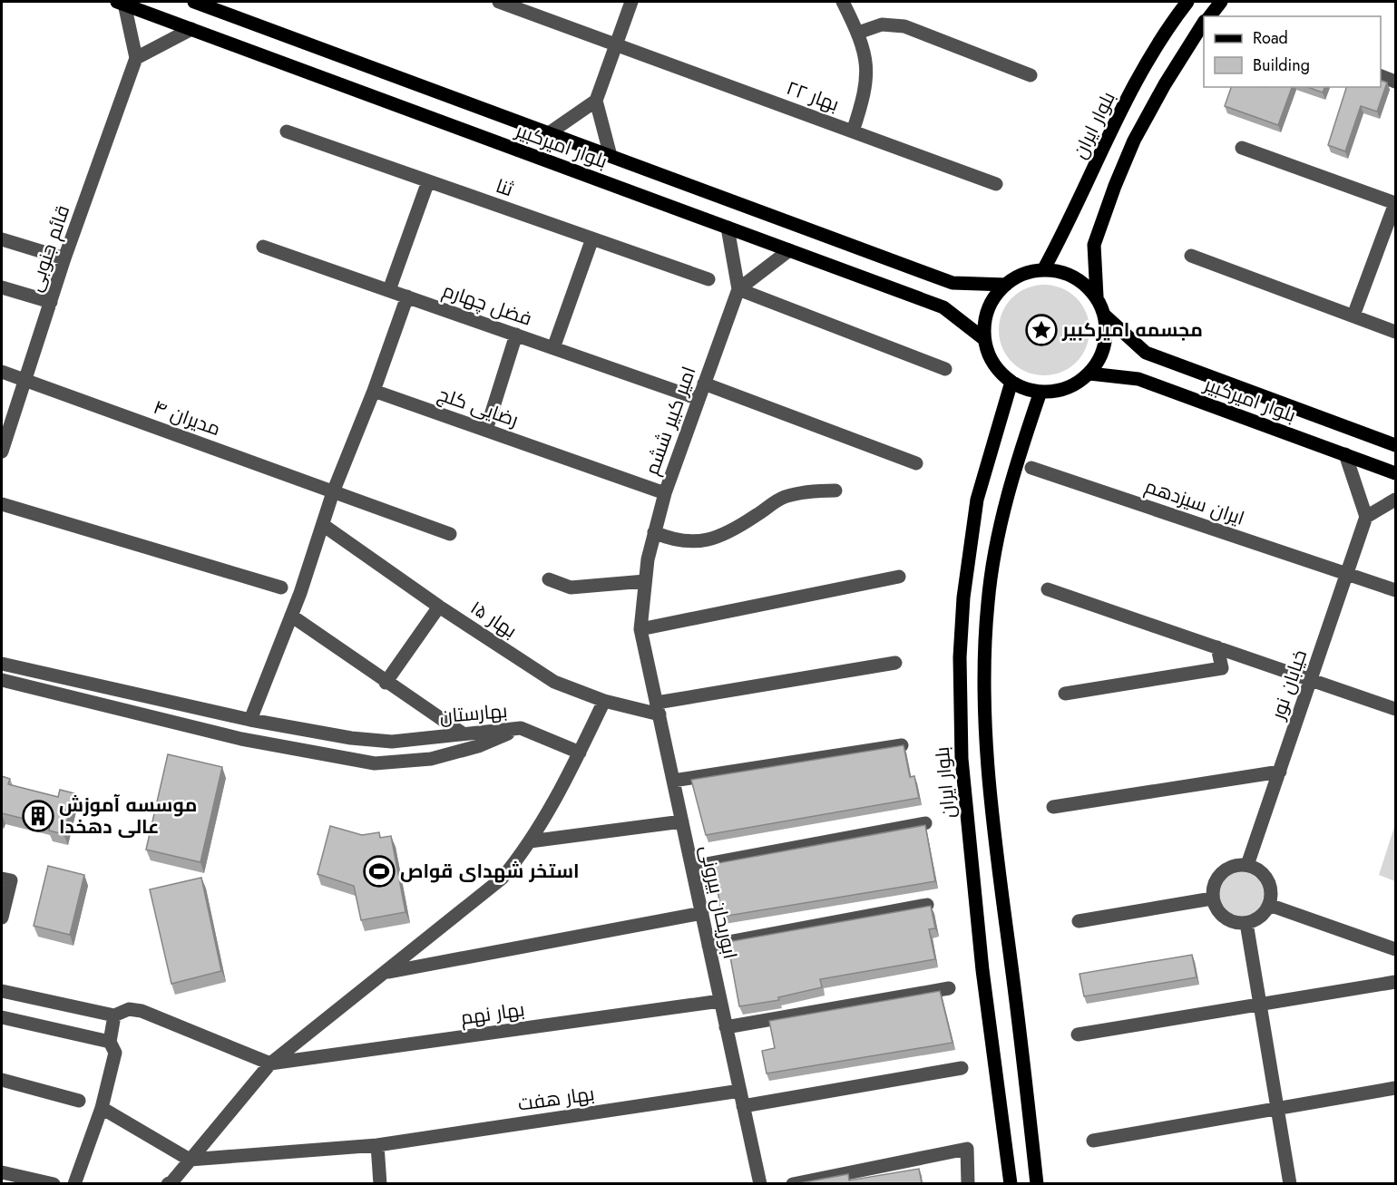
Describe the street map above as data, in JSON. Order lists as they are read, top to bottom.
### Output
{
  "streets": {
    "main road": ["بلوار ایران", "بلوار امیرکبیر"],
    "street": [
      "بهار ۲۲",
      "ثنا",
      "قائم جنوبی",
      "فضل چهارم",
      "رضایی کلج",
      "مدیران ۴",
      "امیر کبیر ششم",
      "ایران سیزدهم",
      "بهار ۱۵",
      "خیابان نور",
      "بهارستان",
      "ابوریحان بیرونی",
      "بهار نهم",
      "بهار هفت"
    ]
  },
  "crossings": [
    ["بلوار ایران", "بلوار امیرکبیر"],
    ["قائم جنوبی", "مدیران ۴"],
    ["فضل چهارم", "امیر کبیر ششم"],
    ["رضایی کلج", "امیر کبیر ششم"],
    ["امیر کبیر ششم", "ابوریحان بیرونی"],
    ["ایران سیزدهم", "خیابان نور"],
    ["بهار ۱۵", "ابوریحان بیرونی"],
    ["ابوریحان بیرونی", "بهار نهم"],
    ["ابوریحان بیرونی", "بهار هفت"]
  ],
  "places": {
    "place": ["مجسمه امیرکبیر"],
    "building": ["موسسه آموزش عالی دهخدا"],
    "sports": ["استخر شهدای قواص"]
  },
  "legend": ["Road", "Building"]
}
